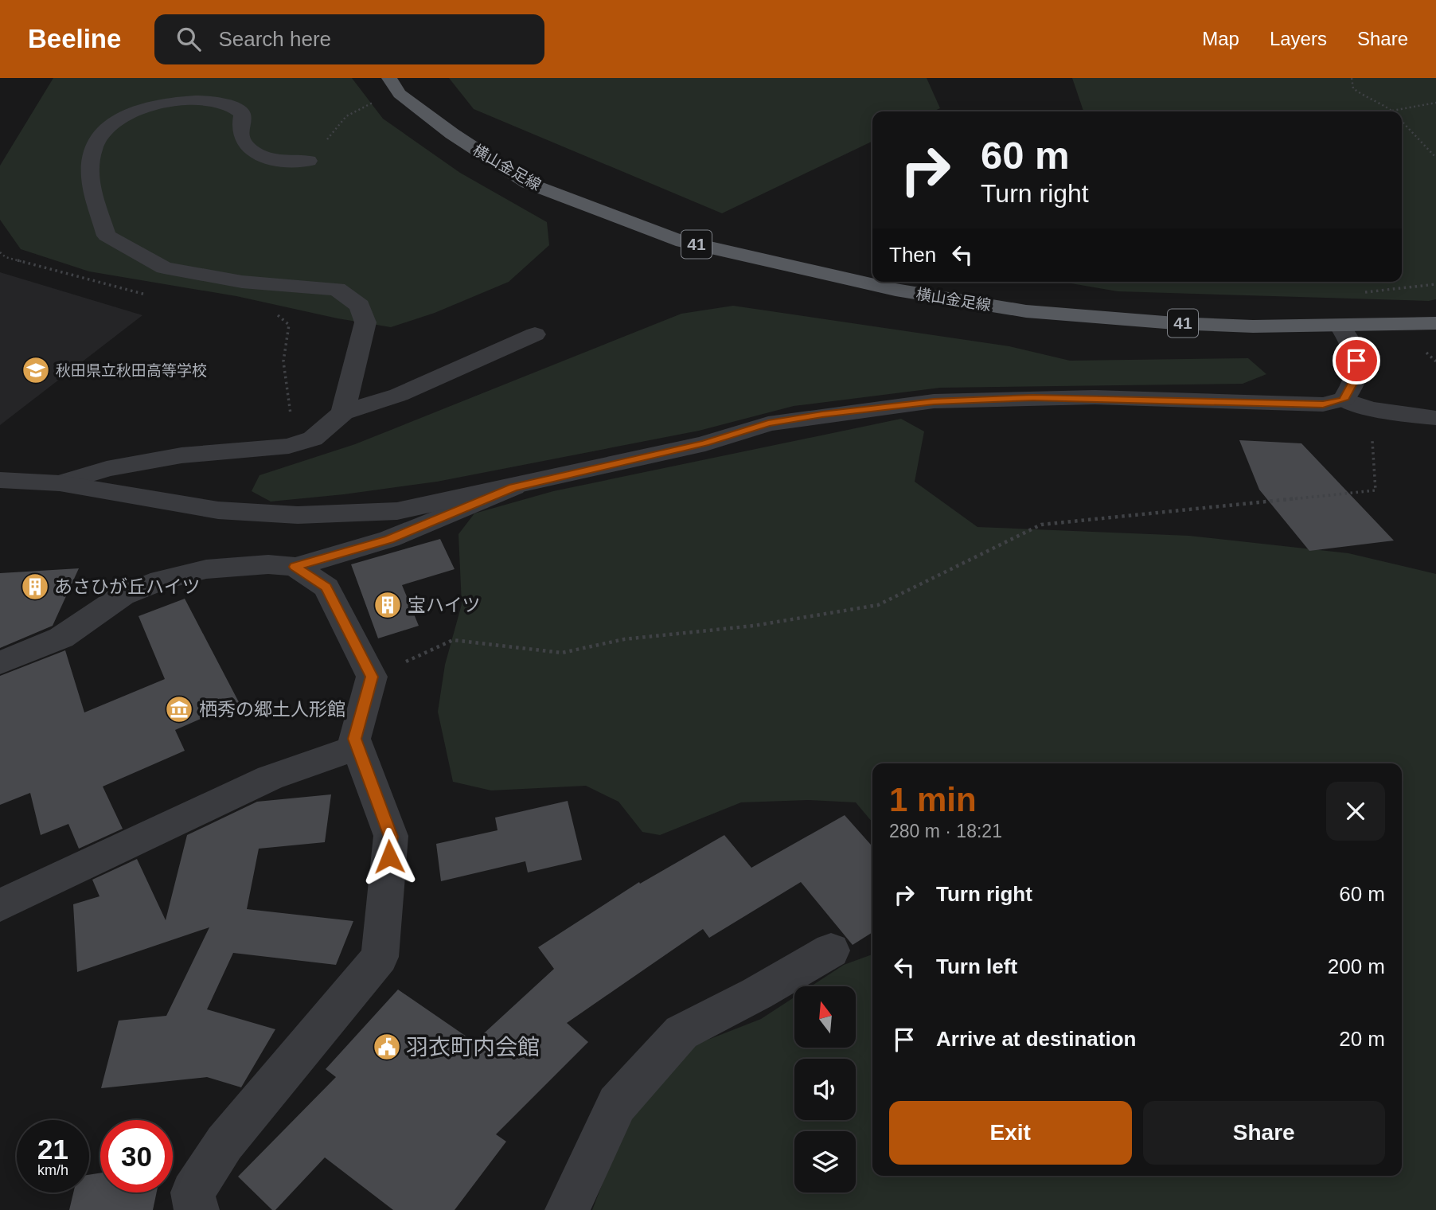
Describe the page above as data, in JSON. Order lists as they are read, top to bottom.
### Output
{
  "streets": {
    "main road": ["横山金足線", "41"]
  },
  "places": {
    "school or university": ["秋田県立秋田高等学校"],
    "building": ["あさひが丘ハイツ", "宝ハイツ"],
    "museum": ["栖秀の郷土人形館"],
    "public building": ["羽衣町内会館"]
  },
  "north": "top",
  "page": {
    "header": "Beeline",
    "search": "Search here",
    "nav": ["Map", "Layers", "Share"],
    "turn": ["60 m", "Turn right"],
    "then": "Then",
    "heading": ["1 min", "280 m · 18:21"],
    "list": [
      {
        "name": "Turn right",
        "value": "60 m"
      },
      {
        "name": "Turn left",
        "value": "200 m"
      },
      {
        "name": "Arrive at destination",
        "value": "20 m"
      }
    ],
    "buttons": ["Exit", "Share"],
    "speed": "21 km/h",
    "limit": "30"
  }
}
